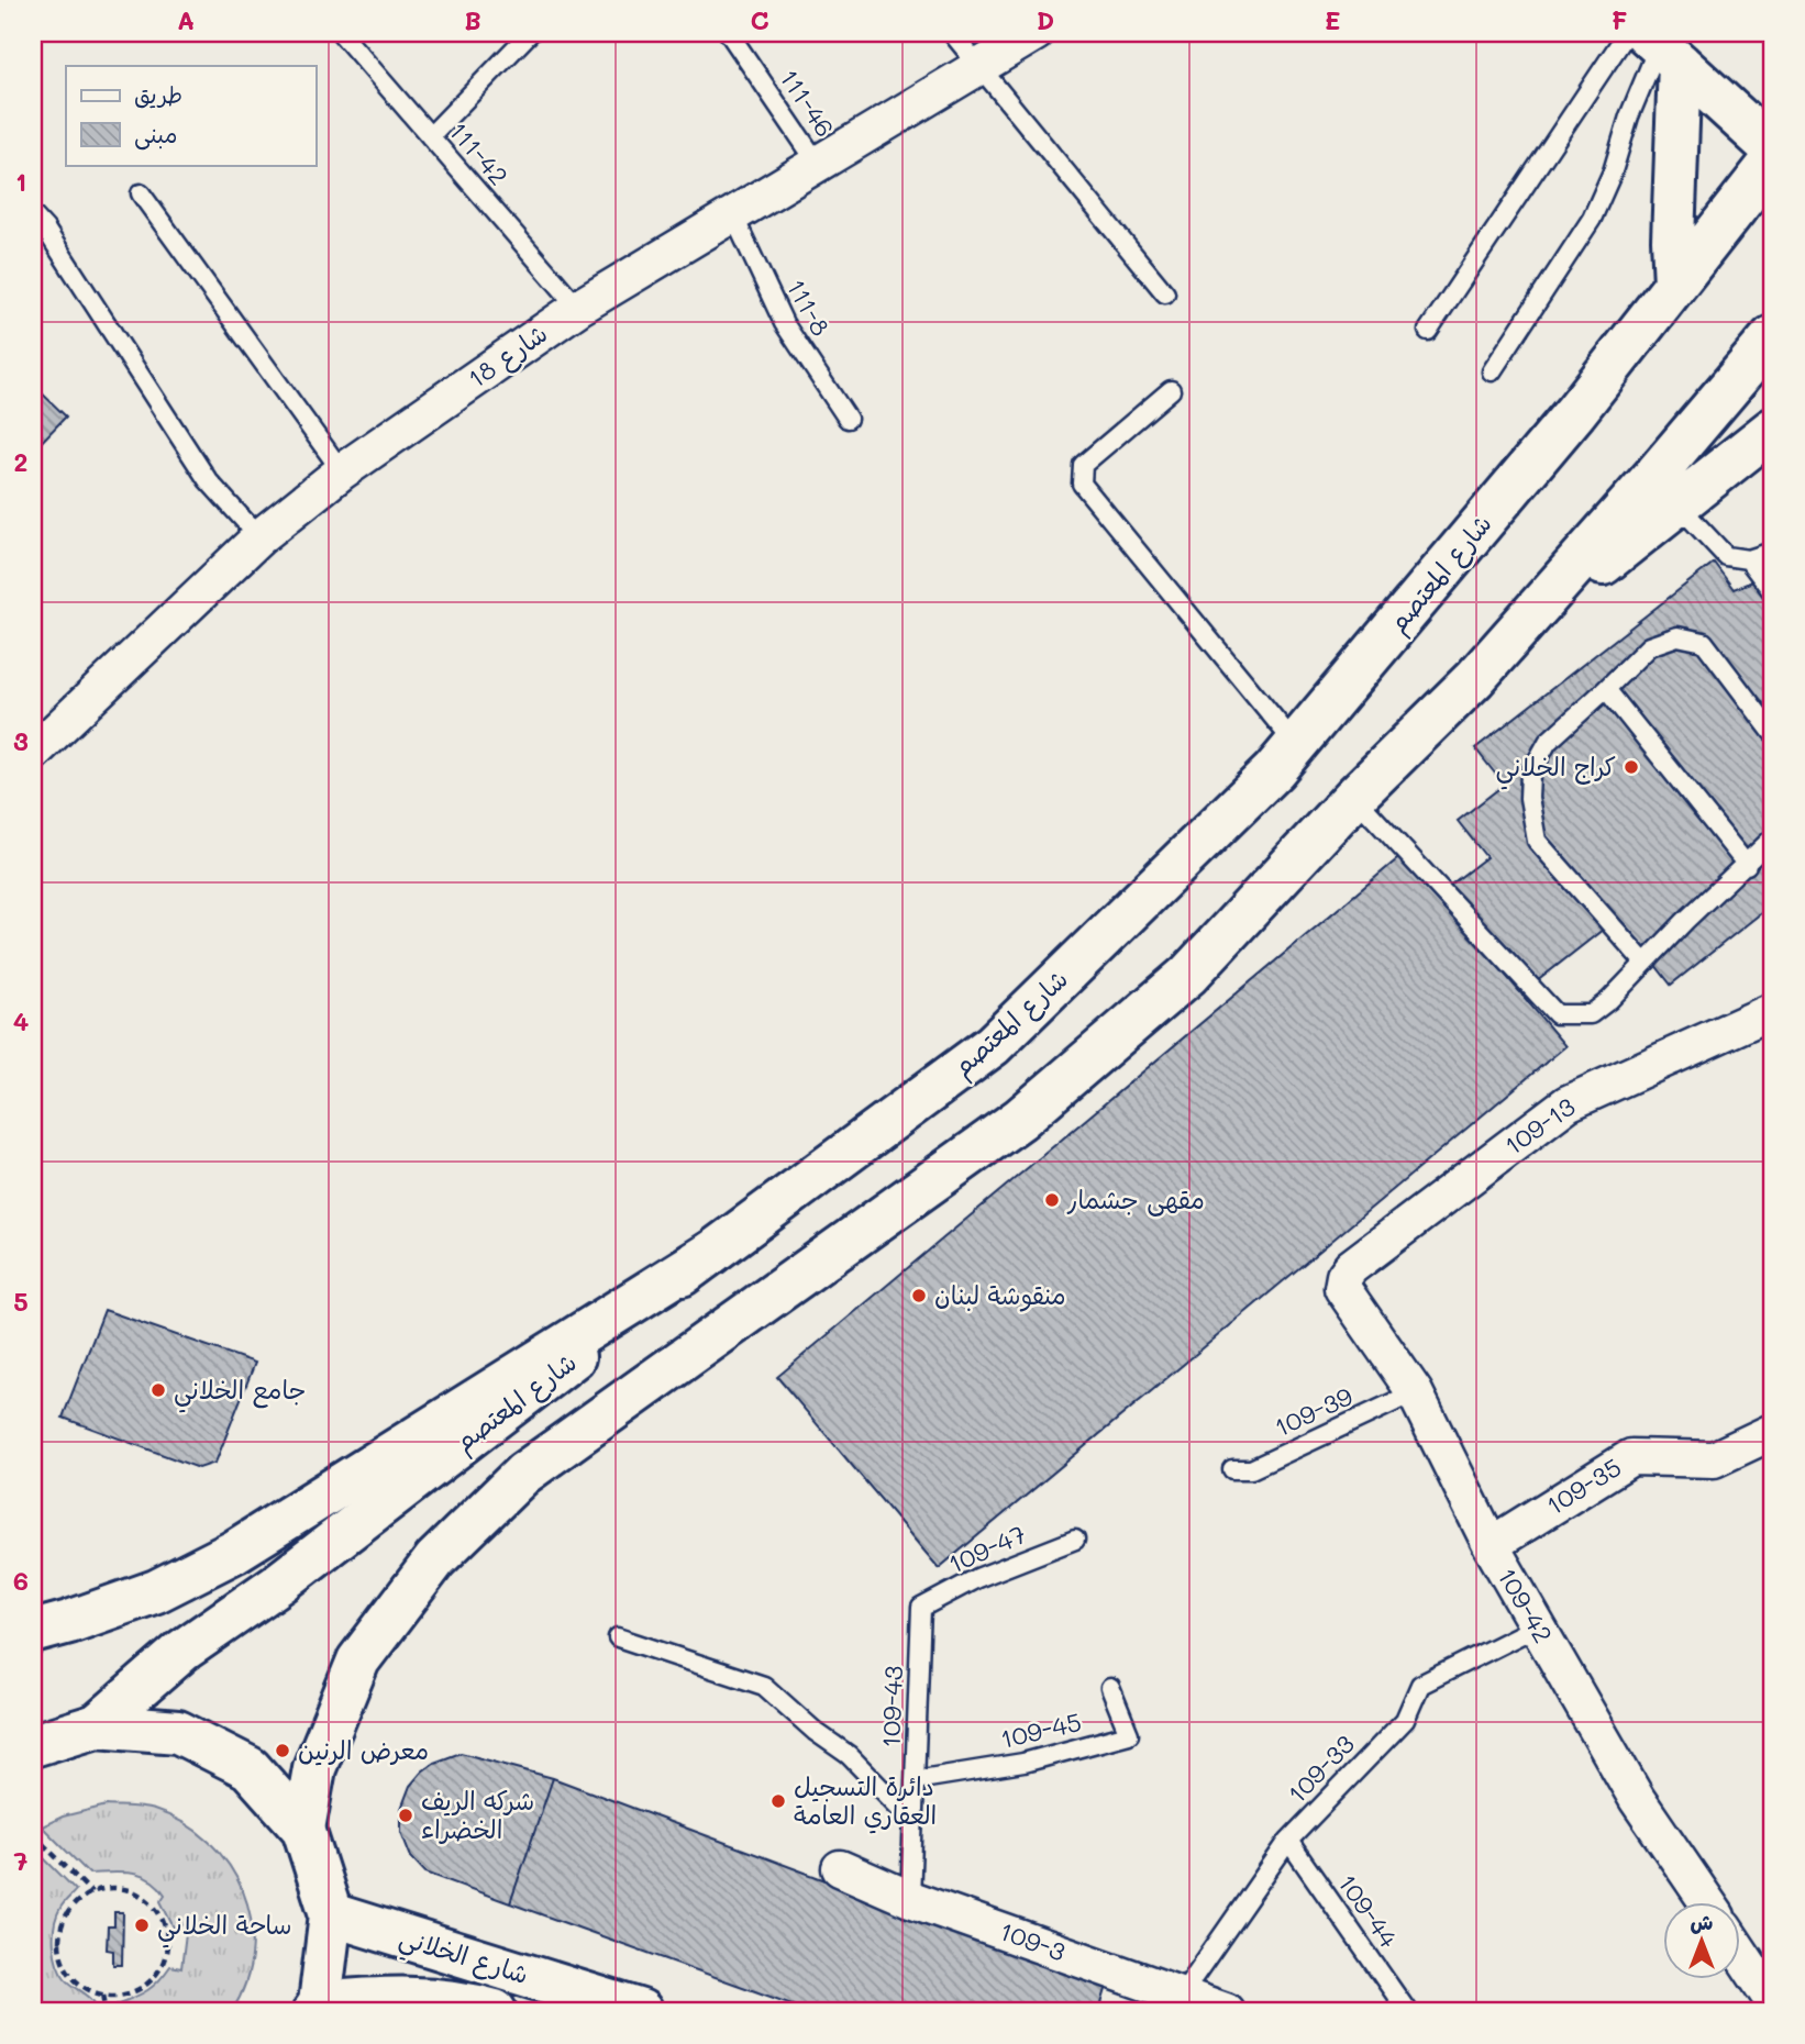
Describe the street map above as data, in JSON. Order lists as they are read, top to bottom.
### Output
{
  "streets": {
    "main road": ["شارع المعتصم", "شارع الخلاني"],
    "street": [
      "شارع 18",
      "109-13",
      "109-35",
      "109-42",
      "109-3"
    ],
    "lane": [
      "111-46",
      "111-42",
      "111-8",
      "109-39",
      "109-47",
      "109-43",
      "109-45",
      "109-33",
      "109-44"
    ]
  },
  "crossings": [
    ["111-46", "شارع 18"],
    ["111-42", "شارع 18"],
    ["111-8", "شارع 18"],
    ["109-13", "109-42"],
    ["109-39", "109-42"],
    ["109-35", "109-42"],
    ["109-47", "109-43"],
    ["109-42", "109-33"],
    ["109-43", "109-45"],
    ["109-43", "109-3"],
    ["109-33", "109-44"],
    ["109-33", "109-3"]
  ],
  "places": [
    "كراج الخلاني",
    "مقهى جشمار",
    "منقوشة لبنان",
    "جامع الخلاني",
    "معرض الرنين",
    "دائرة التسجيل العقاري العامة",
    "شركه الريف الخضراء",
    "ساحة الخلاني"
  ],
  "legend": ["طريق", "مبنى"],
  "north": "top",
  "grid": {
    "columns": [
      "A",
      "B",
      "C",
      "D",
      "E",
      "F"
    ],
    "rows": [
      "1",
      "2",
      "3",
      "4",
      "5",
      "6",
      "7"
    ]
  }
}
